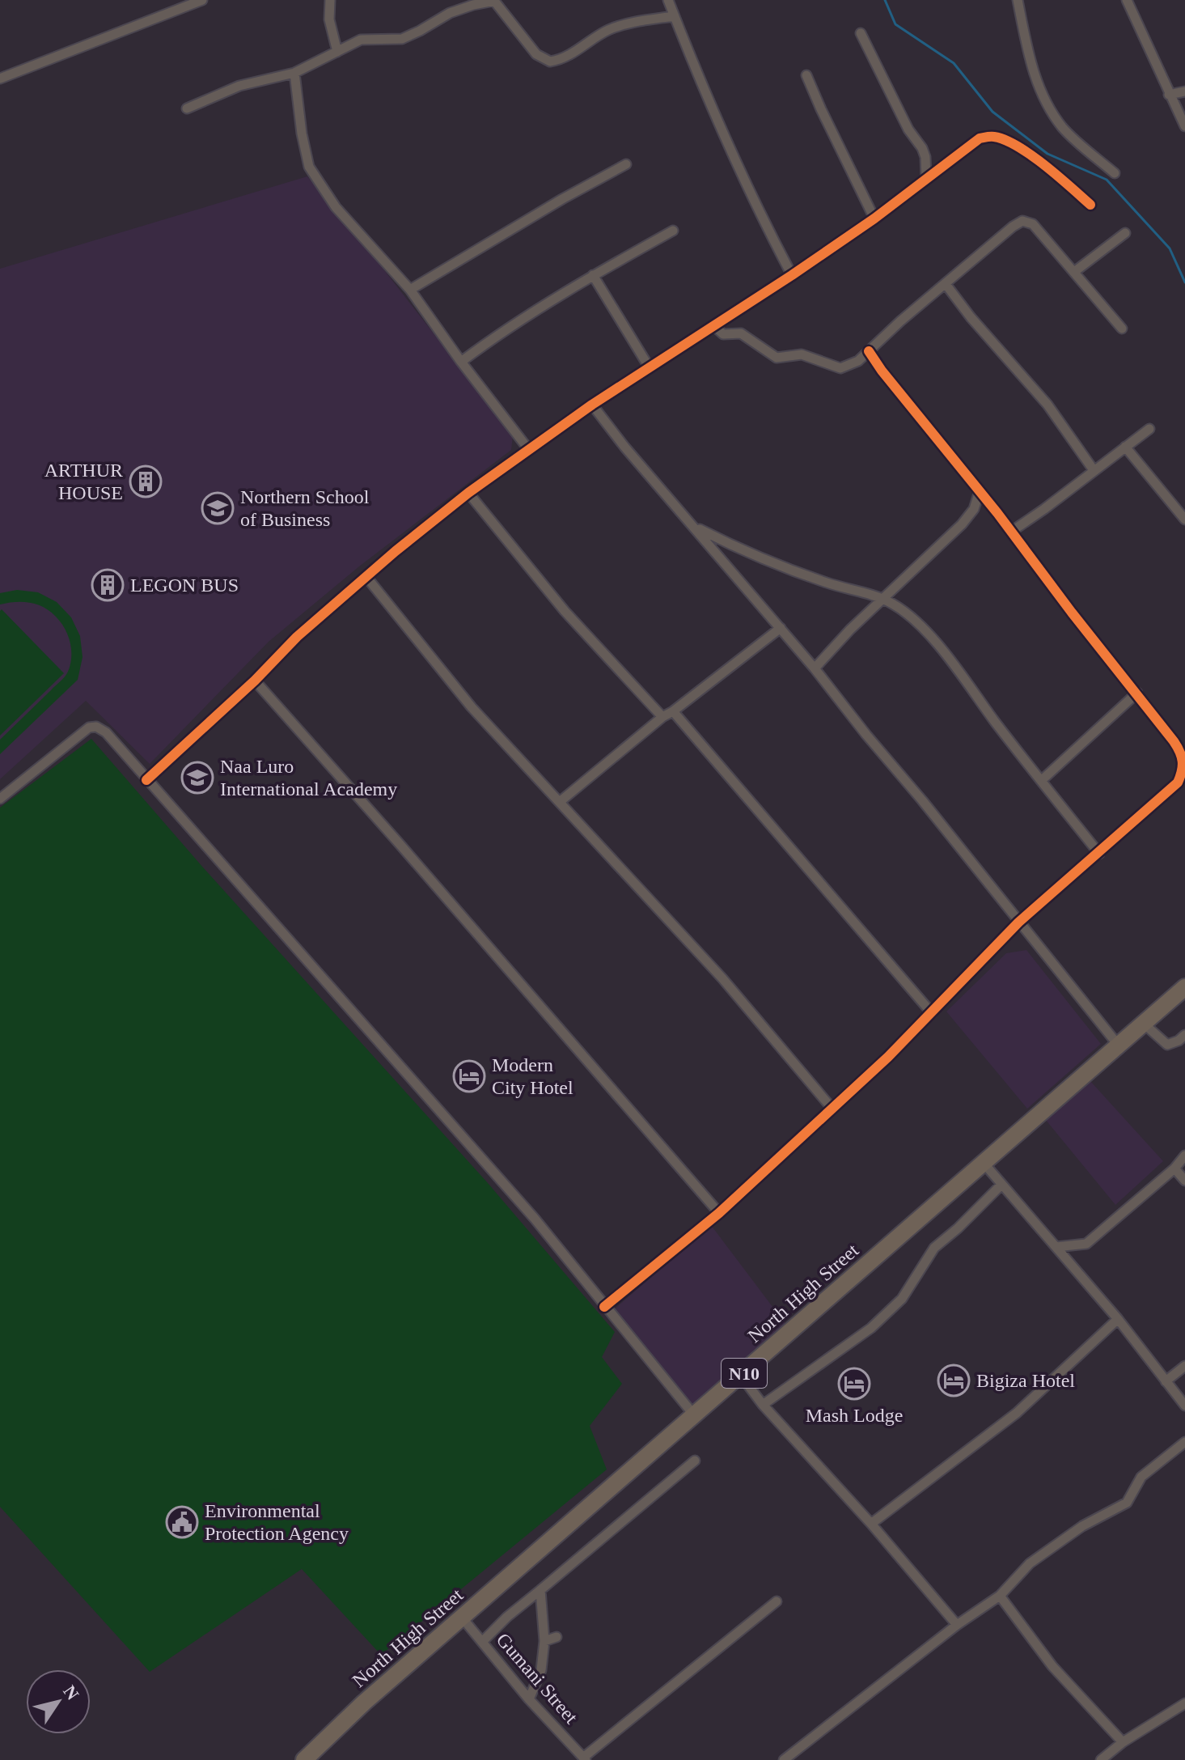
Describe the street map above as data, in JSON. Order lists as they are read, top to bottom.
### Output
{
  "streets": {
    "highway": ["North High Street", "N10"],
    "street": ["Gumani Street"]
  },
  "crossings": [
    ["North High Street", "Gumani Street"]
  ],
  "places": {
    "building": ["ARTHUR HOUSE", "LEGON BUS"],
    "school or university": ["Northern School of Business", "Naa Luro International Academy"],
    "hotel": ["Modern City Hotel", "Bigiza Hotel", "Mash Lodge"],
    "public building": ["Environmental Protection Agency"]
  },
  "north": "top right"
}
